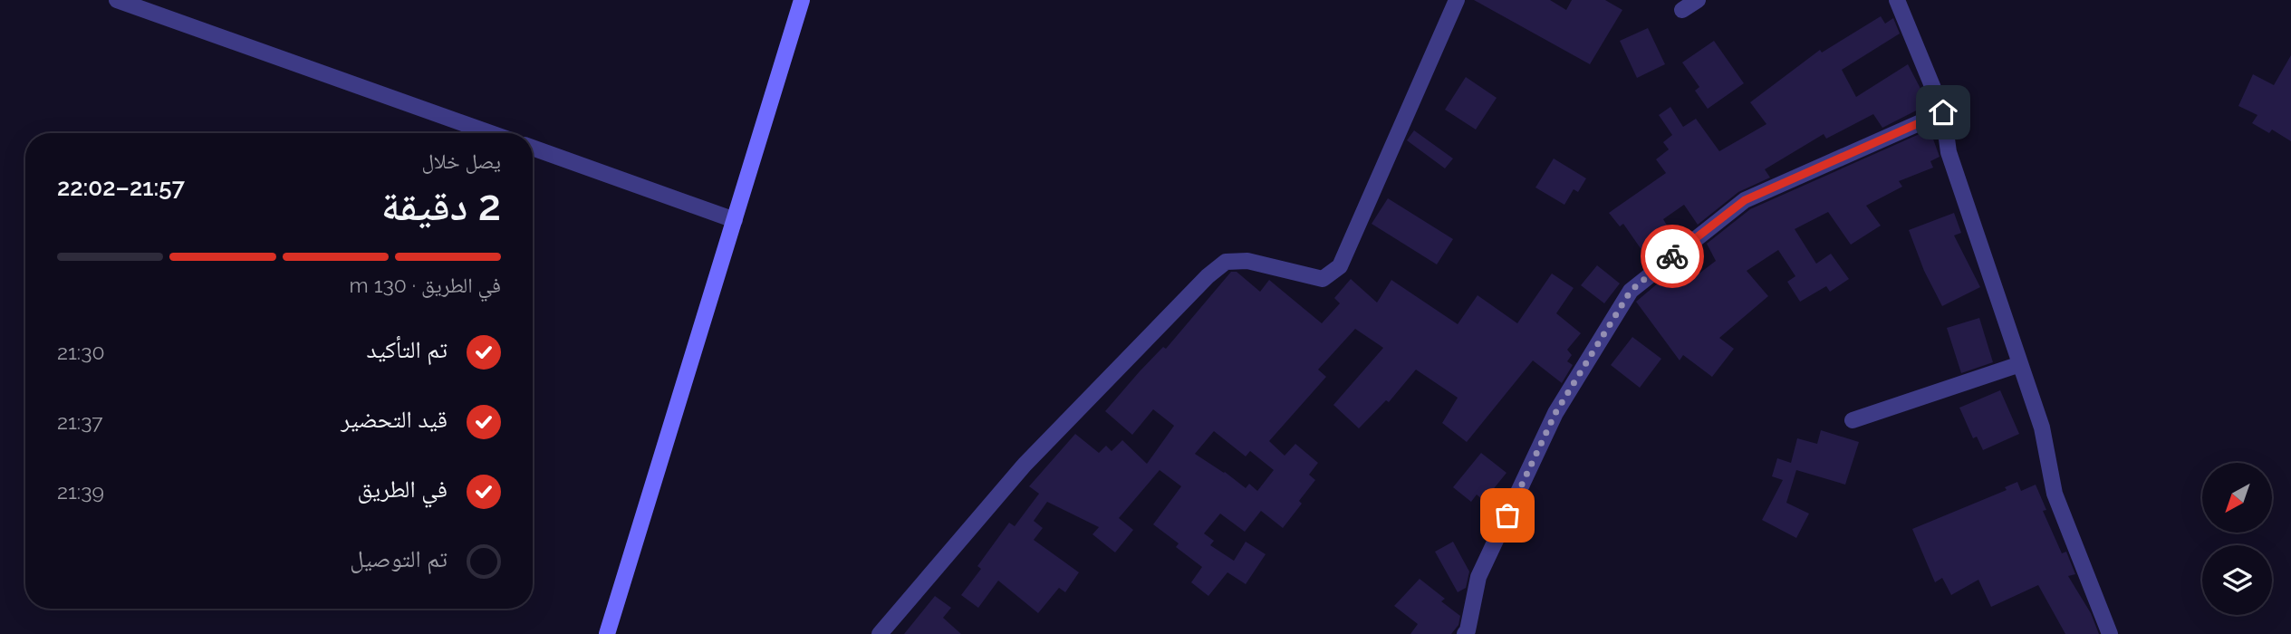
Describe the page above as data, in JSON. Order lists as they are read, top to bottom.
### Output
{
  "north": "bottom left",
  "page": {
    "heading": ["2 دقيقة", "يصل خلال", "21:57–22:02"],
    "bar": "في الطريق · 130 m",
    "list": [
      ["تم التأكيد", "21:30"],
      ["قيد التحضير", "21:37"],
      ["في الطريق", "21:39"],
      "تم التوصيل"
    ]
  }
}
